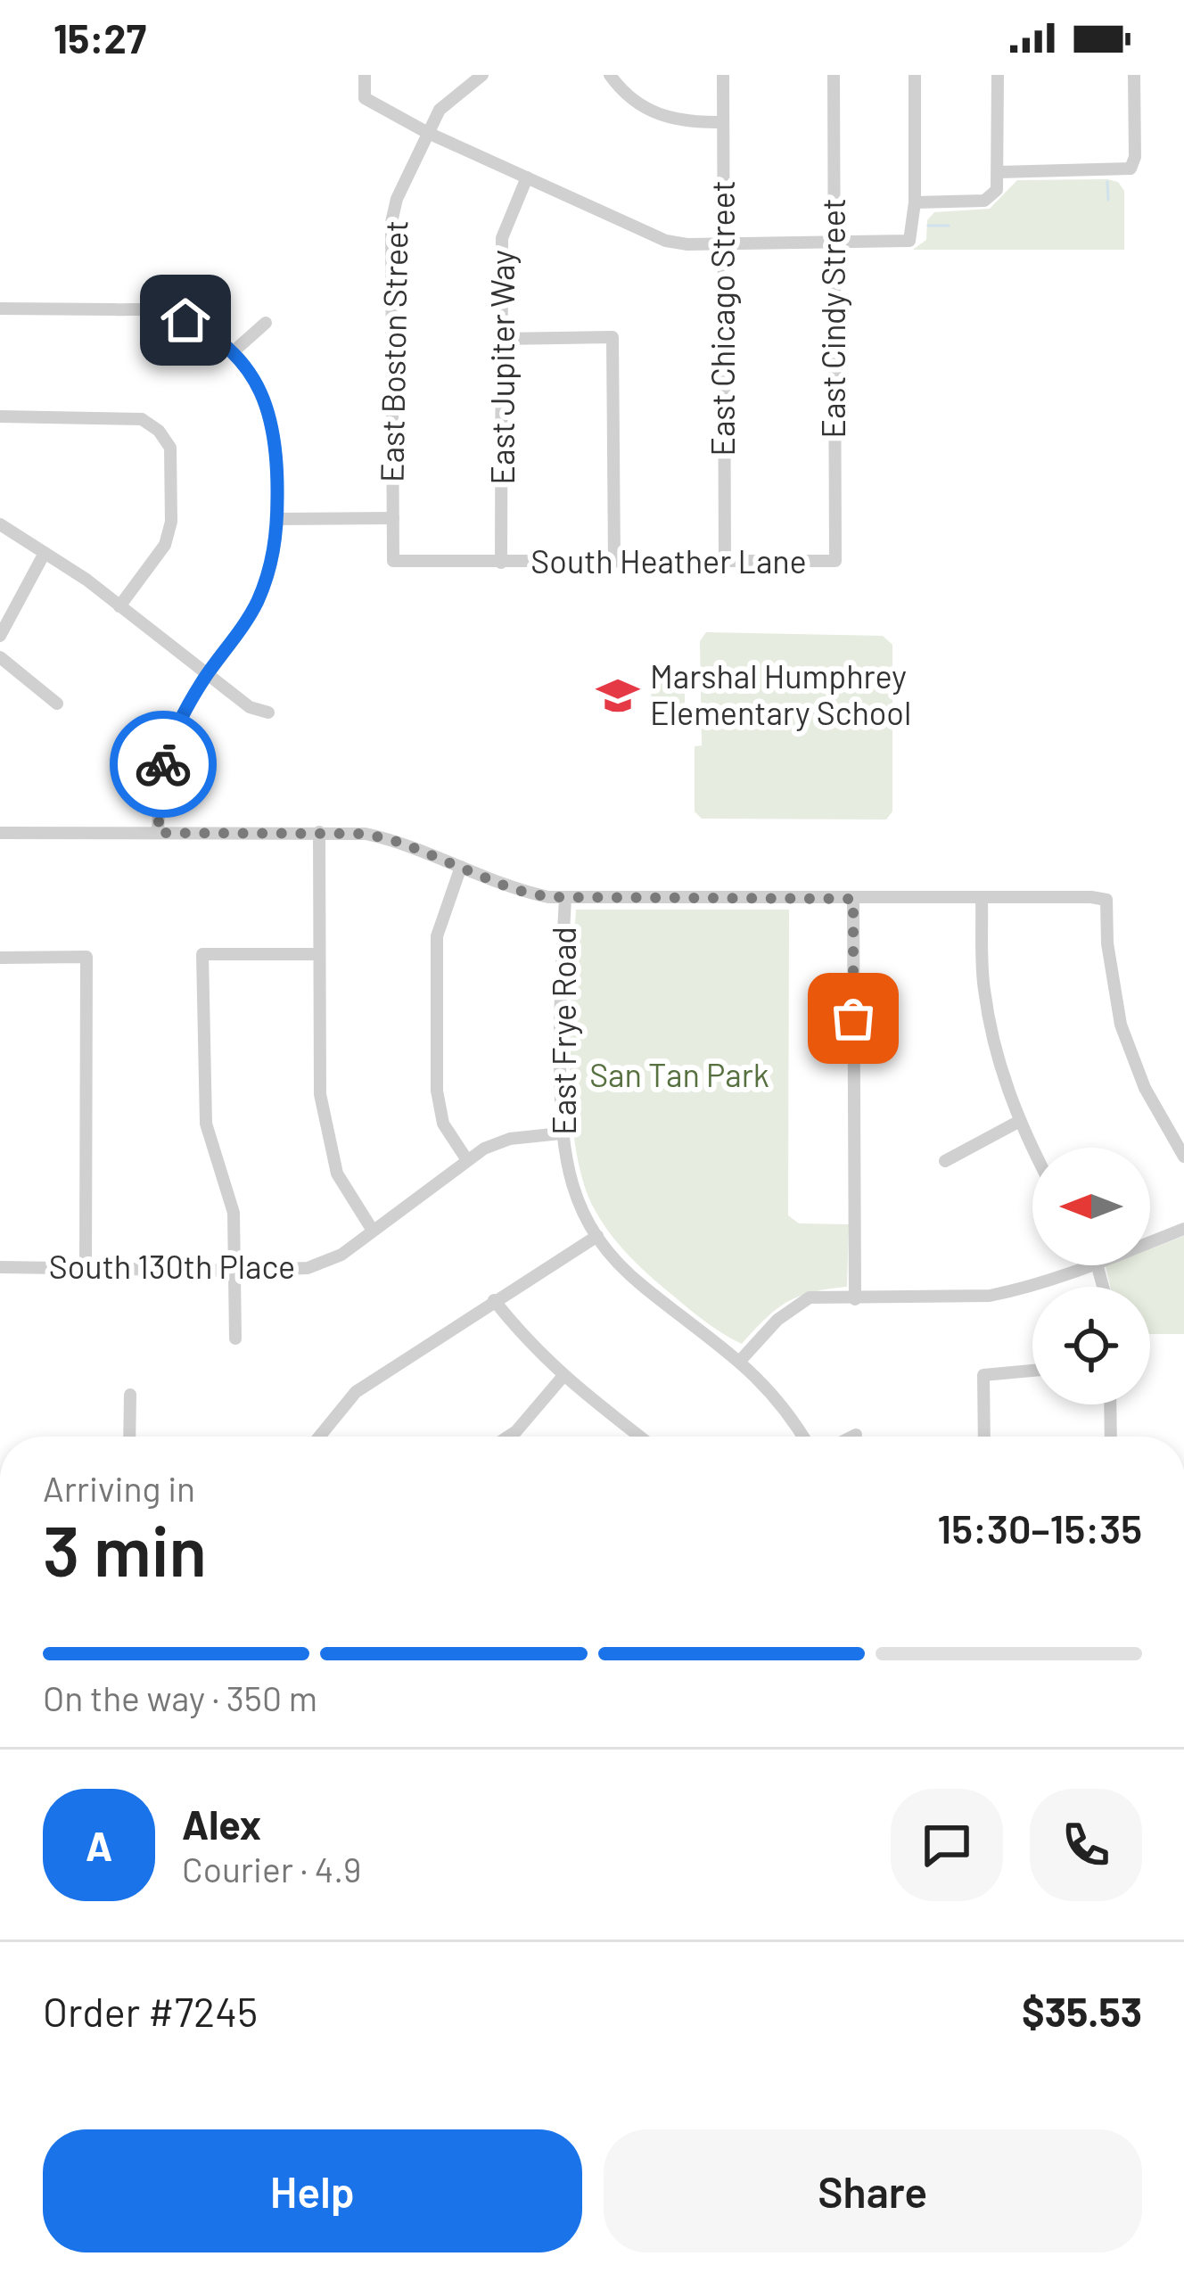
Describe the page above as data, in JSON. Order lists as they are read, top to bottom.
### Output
{
  "streets": {
    "street": [
      "East Chicago Street",
      "East Cindy Street",
      "East Boston Street",
      "East Jupiter Way",
      "South Heather Lane",
      "East Frye Road",
      "South 130th Place"
    ]
  },
  "crossings": [
    ["East Chicago Street", "South Heather Lane"],
    ["East Cindy Street", "South Heather Lane"],
    ["East Boston Street", "East Jupiter Way"],
    ["East Boston Street", "South Heather Lane"],
    ["East Jupiter Way", "South Heather Lane"],
    ["East Frye Road", "South 130th Place"]
  ],
  "parks": ["San Tan Park"],
  "places": {
    "school or university": ["Marshal Humphrey Elementary School"]
  },
  "north": "left",
  "page": {
    "status": "15:27",
    "heading": ["3 min", "Arriving in", "15:30–15:35"],
    "panel": [
      "Alex",
      "Courier · 4.9",
      "Order #7245",
      "$35.53"
    ],
    "bar": "On the way · 350 m",
    "round": "A",
    "buttons": ["Help", "Share"]
  }
}
